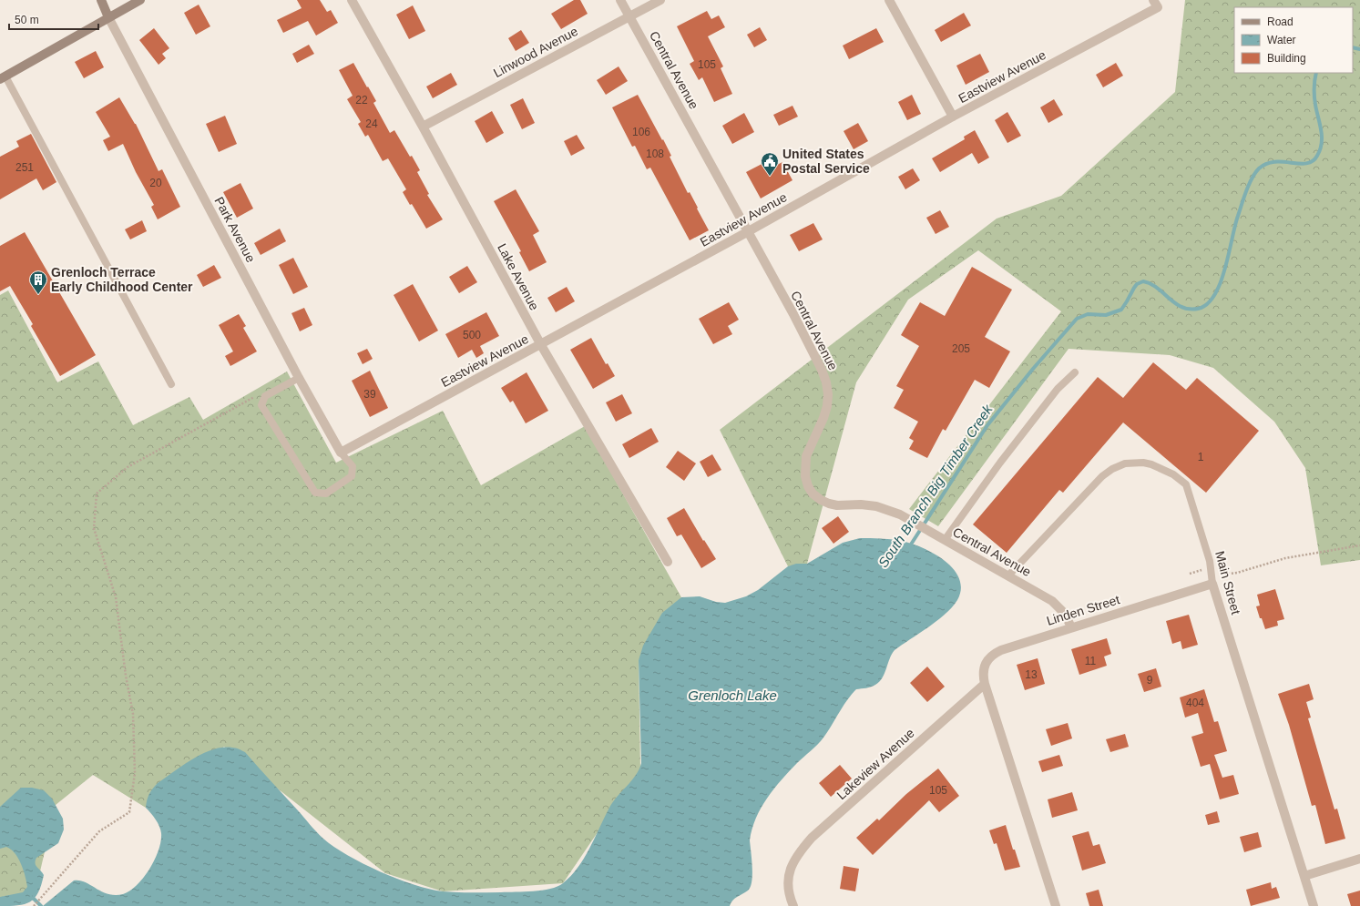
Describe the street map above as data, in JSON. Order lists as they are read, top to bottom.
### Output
{
  "streets": {
    "street": [
      "Linwood Avenue",
      "Central Avenue",
      "Eastview Avenue",
      "Park Avenue",
      "Lake Avenue",
      "Main Street",
      "Linden Street",
      "Lakeview Avenue"
    ]
  },
  "crossings": [
    ["Linwood Avenue", "Central Avenue"],
    ["Linwood Avenue", "Lake Avenue"],
    ["Central Avenue", "Eastview Avenue"],
    ["Central Avenue", "Main Street"],
    ["Central Avenue", "Linden Street"],
    ["Eastview Avenue", "Park Avenue"],
    ["Eastview Avenue", "Lake Avenue"],
    ["Main Street", "Linden Street"],
    ["Linden Street", "Lakeview Avenue"]
  ],
  "water": ["South Branch Big Timber Creek", "Grenloch Lake"],
  "places": {
    "public building": ["United States Postal Service"],
    "building": ["Grenloch Terrace Early Childhood Center"]
  },
  "house_numbers": [
    "105",
    "22",
    "24",
    "106",
    "108",
    "251",
    "20",
    "500",
    "205",
    "39",
    "1",
    "11",
    "13",
    "9",
    "404",
    "105"
  ],
  "legend": ["Road", "Water", "Building"],
  "scale_bar": "50 m"
}
